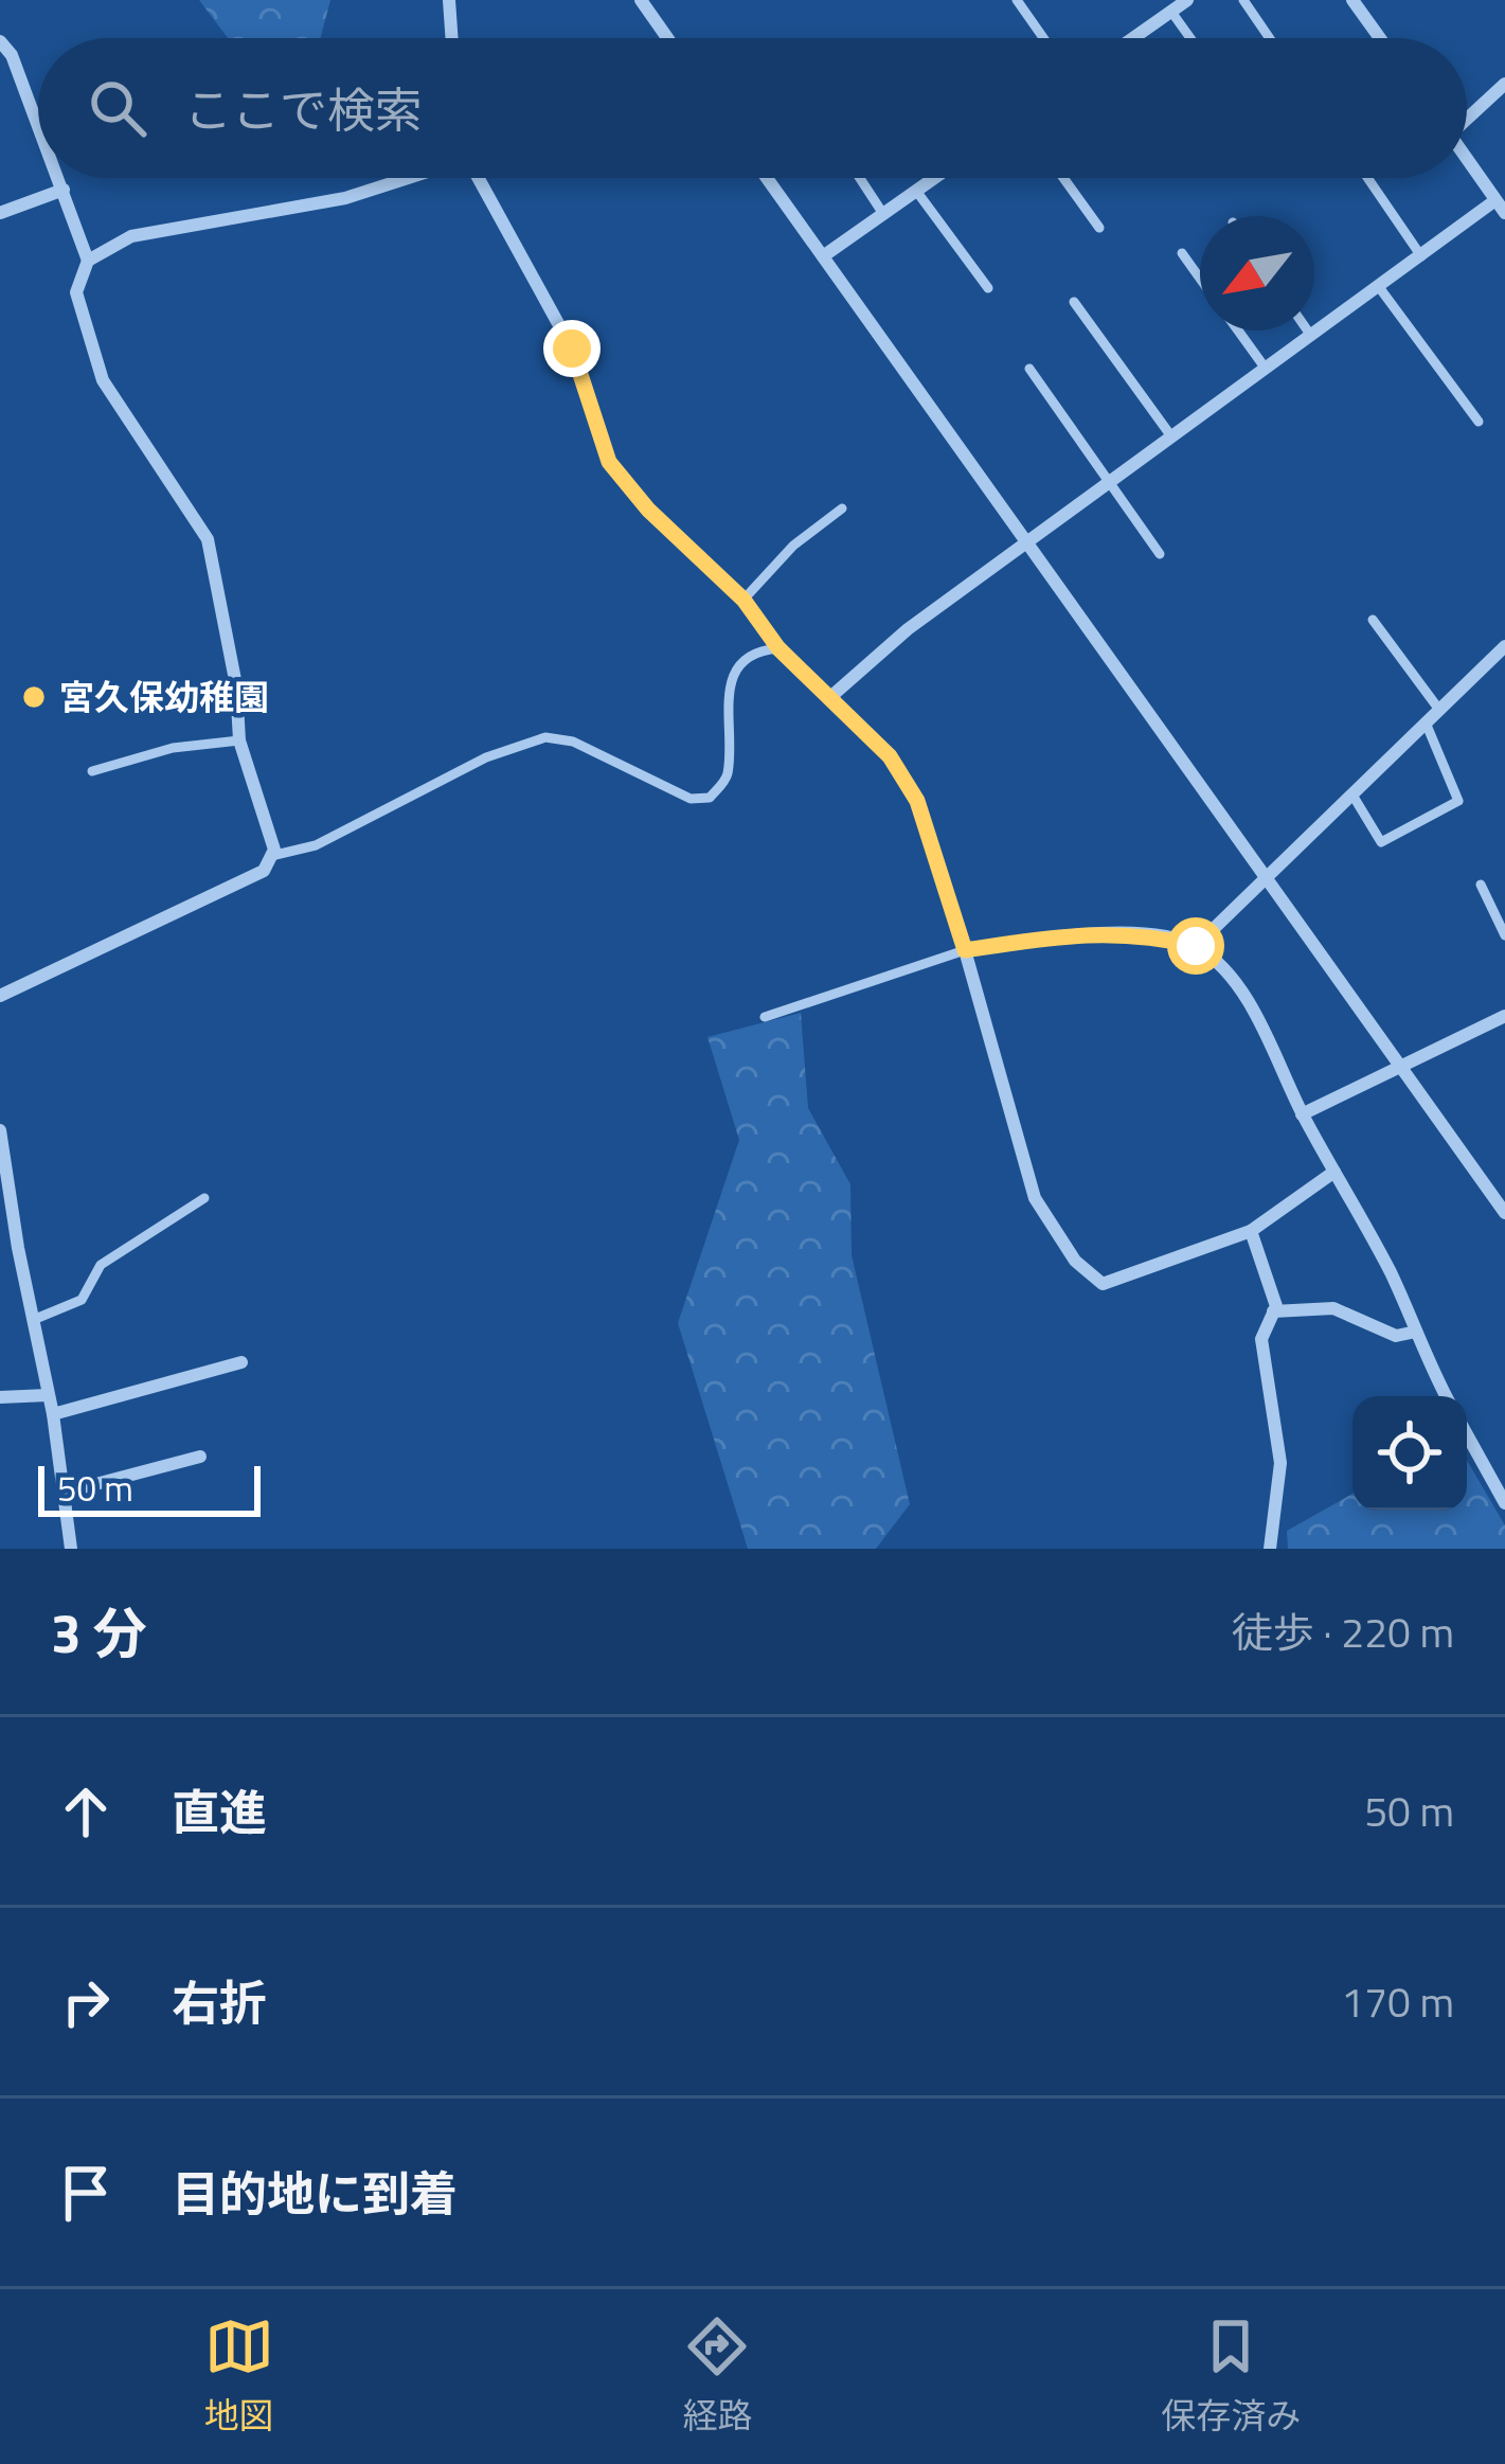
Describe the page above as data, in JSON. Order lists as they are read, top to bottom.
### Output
{
  "places": ["宮久保幼稚園"],
  "scale_bar": "50 m",
  "north": "bottom left",
  "page": {
    "search": "ここで検索",
    "scale": "50 m",
    "heading": ["3 分", "徒歩 · 220 m"],
    "list": [
      ["直進", "50 m"],
      ["右折", "170 m"],
      "目的地に到着"
    ],
    "nav": ["地図", "経路", "保存済み"]
  }
}
